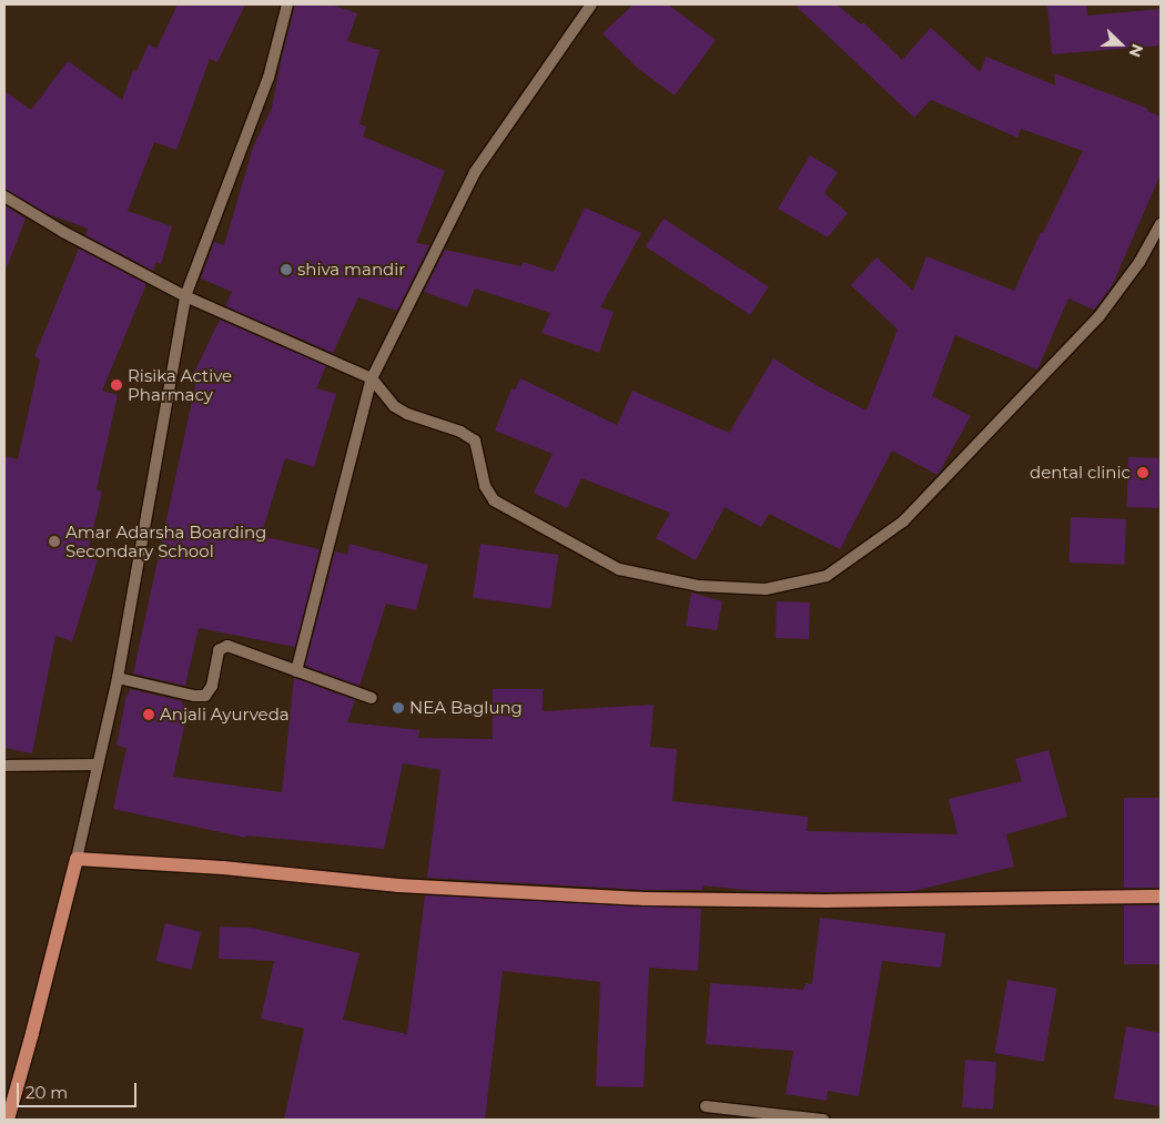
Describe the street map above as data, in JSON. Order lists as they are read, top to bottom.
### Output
{
  "places": [
    "shiva mandir",
    "Risika Active Pharmacy",
    "dental clinic",
    "Amar Adarsha Boarding Secondary School",
    "NEA Baglung",
    "Anjali Ayurveda"
  ],
  "scale_bar": "20 m",
  "north": "right"
}
